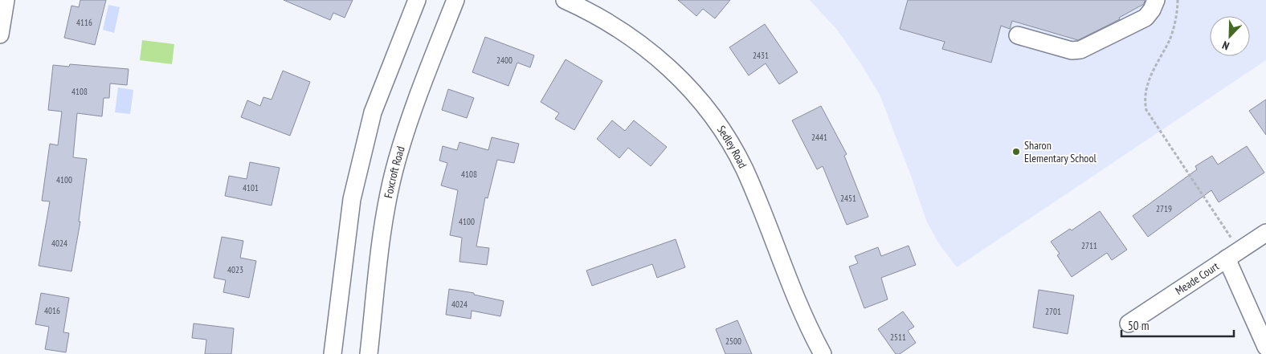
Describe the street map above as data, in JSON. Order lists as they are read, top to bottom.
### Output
{
  "streets": {
    "street": ["Sedley Road", "Foxcroft Road", "Meade Court"]
  },
  "places": ["Sharon Elementary School"],
  "house_numbers": [
    "4116",
    "2431",
    "2400",
    "4108",
    "2441",
    "4108",
    "4100",
    "4101",
    "2451",
    "2719",
    "4100",
    "4024",
    "2711",
    "4023",
    "4024",
    "4016",
    "2701",
    "2511",
    "2500"
  ],
  "scale_bar": "50 m",
  "north": "bottom left"
}
